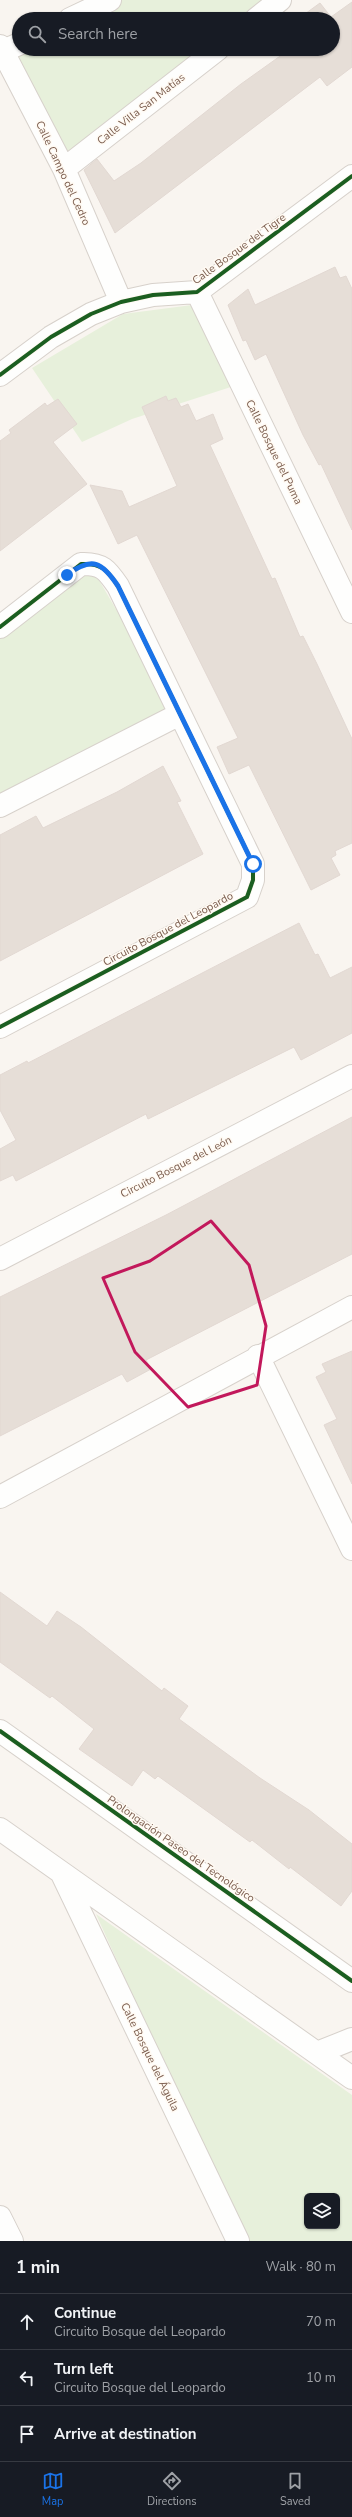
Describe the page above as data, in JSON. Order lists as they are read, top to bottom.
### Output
{
  "streets": {
    "street": [
      "Calle Villa San Matías",
      "Calle Campo del Cedro",
      "Calle Bosque del Tigre",
      "Calle Bosque del Puma",
      "Circuito Bosque del Leopardo",
      "Circuito Bosque del León",
      "Prolongación Paseo del Tecnológico",
      "Calle Bosque del Águila"
    ]
  },
  "crossings": [
    ["Calle Villa San Matías", "Calle Campo del Cedro"],
    ["Calle Campo del Cedro", "Calle Bosque del Tigre"],
    ["Calle Bosque del Tigre", "Calle Bosque del Puma"]
  ],
  "page": {
    "search": "Search here",
    "heading": ["1 min", "Walk · 80 m"],
    "list": [
      ["Continue", "Circuito Bosque del Leopardo", "70 m"],
      ["Turn left", "Circuito Bosque del Leopardo", "10 m"],
      "Arrive at destination"
    ],
    "nav": ["Map", "Directions", "Saved"]
  }
}
